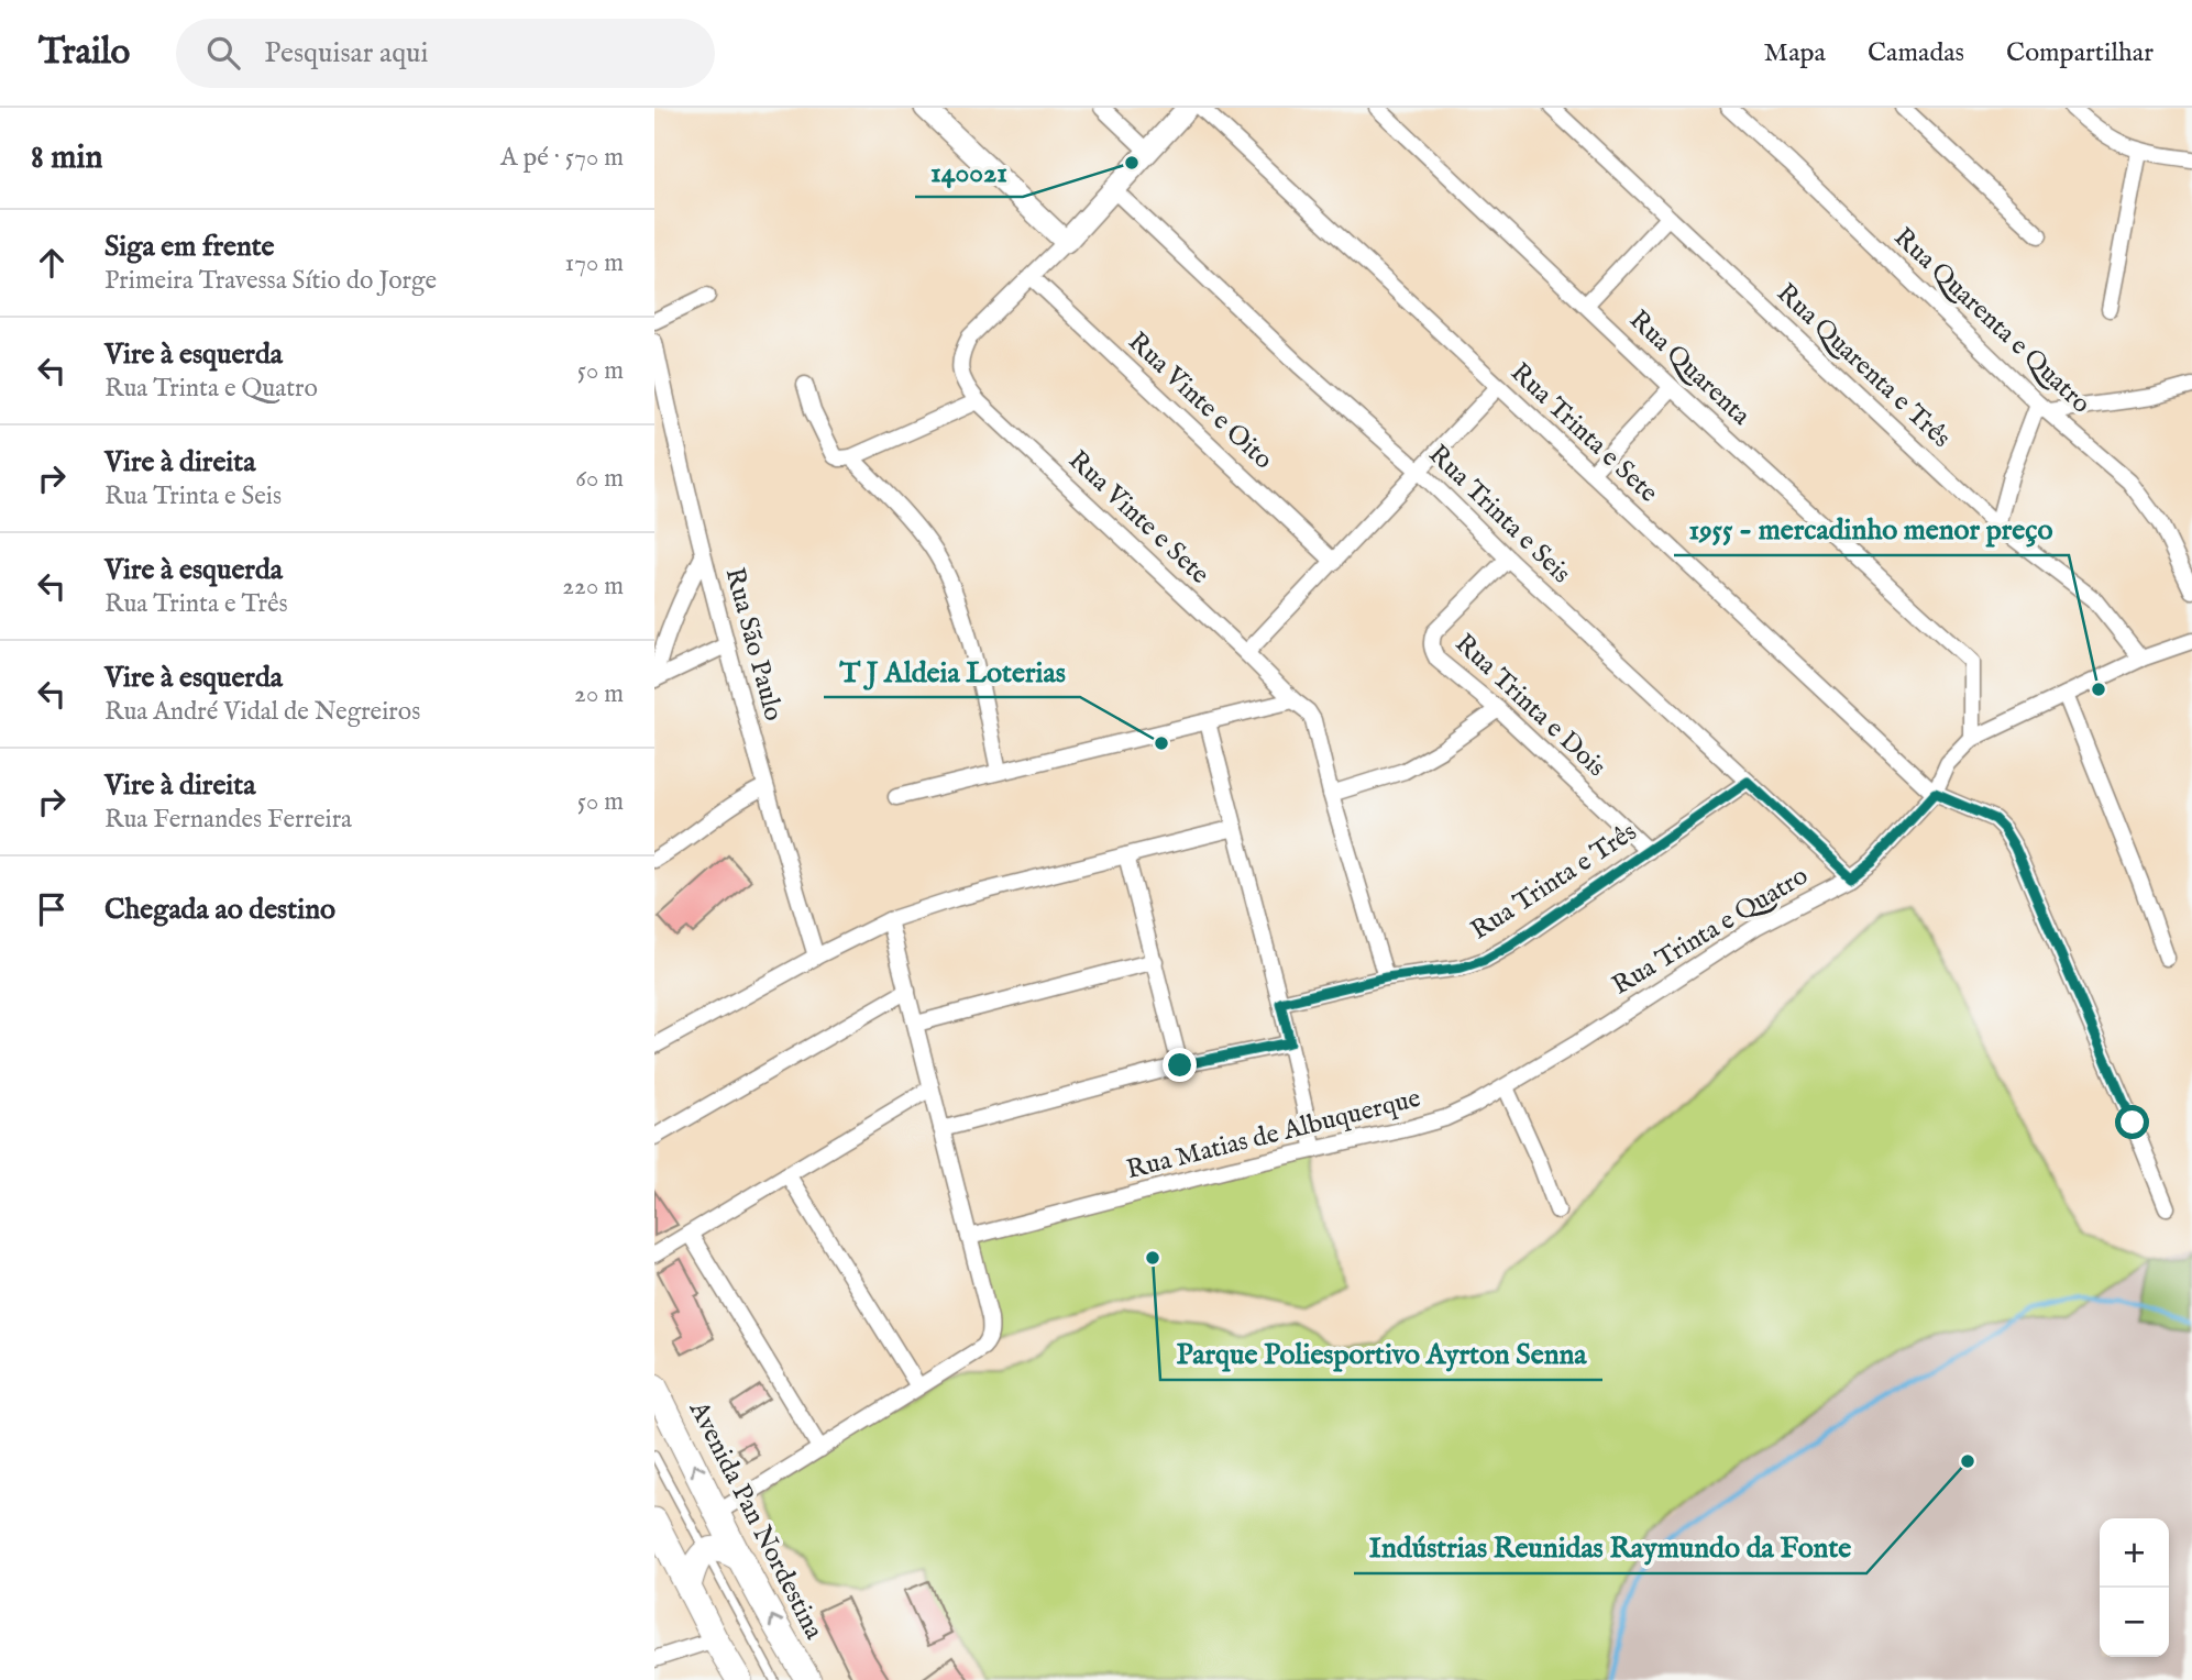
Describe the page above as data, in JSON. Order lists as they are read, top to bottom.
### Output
{
  "streets": {
    "highway": ["Avenida Pan Nordestina"],
    "street": [
      "Rua Quarenta e Quatro",
      "Rua Quarenta e Três",
      "Rua Quarenta",
      "Rua Vinte e Oito",
      "Rua Trinta e Sete",
      "Rua Trinta e Seis",
      "Rua Vinte e Sete",
      "Rua São Paulo",
      "Rua Trinta e Dois",
      "Rua Trinta e Três",
      "Rua Trinta e Quatro",
      "Rua Matias de Albuquerque"
    ]
  },
  "crossings": [
    ["Rua Quarenta", "Rua Trinta e Quatro"],
    ["Rua Vinte e Oito", "Rua Vinte e Sete"],
    ["Rua Trinta e Sete", "Rua Trinta e Quatro"],
    ["Rua Trinta e Seis", "Rua Trinta e Dois"],
    ["Rua Trinta e Seis", "Rua Trinta e Três"],
    ["Rua Trinta e Seis", "Rua Trinta e Quatro"],
    ["Rua Vinte e Sete", "Rua Trinta e Três"],
    ["Rua Trinta e Dois", "Rua Trinta e Três"],
    ["Rua Trinta e Quatro", "Rua Matias de Albuquerque"]
  ],
  "places": [
    "140021",
    "1955 - mercadinho menor preço",
    "T J Aldeia Loterias",
    "Parque Poliesportivo Ayrton Senna",
    "Indústrias Reunidas Raymundo da Fonte"
  ],
  "page": {
    "header": "Trailo",
    "search": "Pesquisar aqui",
    "nav": ["Mapa", "Camadas", "Compartilhar"],
    "heading": ["8 min", "A pé · 570 m"],
    "list": [
      ["Siga em frente", "Primeira Travessa Sítio do Jorge", "170 m"],
      ["Vire à esquerda", "Rua Trinta e Quatro", "50 m"],
      ["Vire à direita", "Rua Trinta e Seis", "60 m"],
      ["Vire à esquerda", "Rua Trinta e Três", "220 m"],
      ["Vire à esquerda", "Rua André Vidal de Negreiros", "20 m"],
      ["Vire à direita", "Rua Fernandes Ferreira", "50 m"],
      "Chegada ao destino"
    ],
    "map_buttons": ["+", "−"]
  }
}
